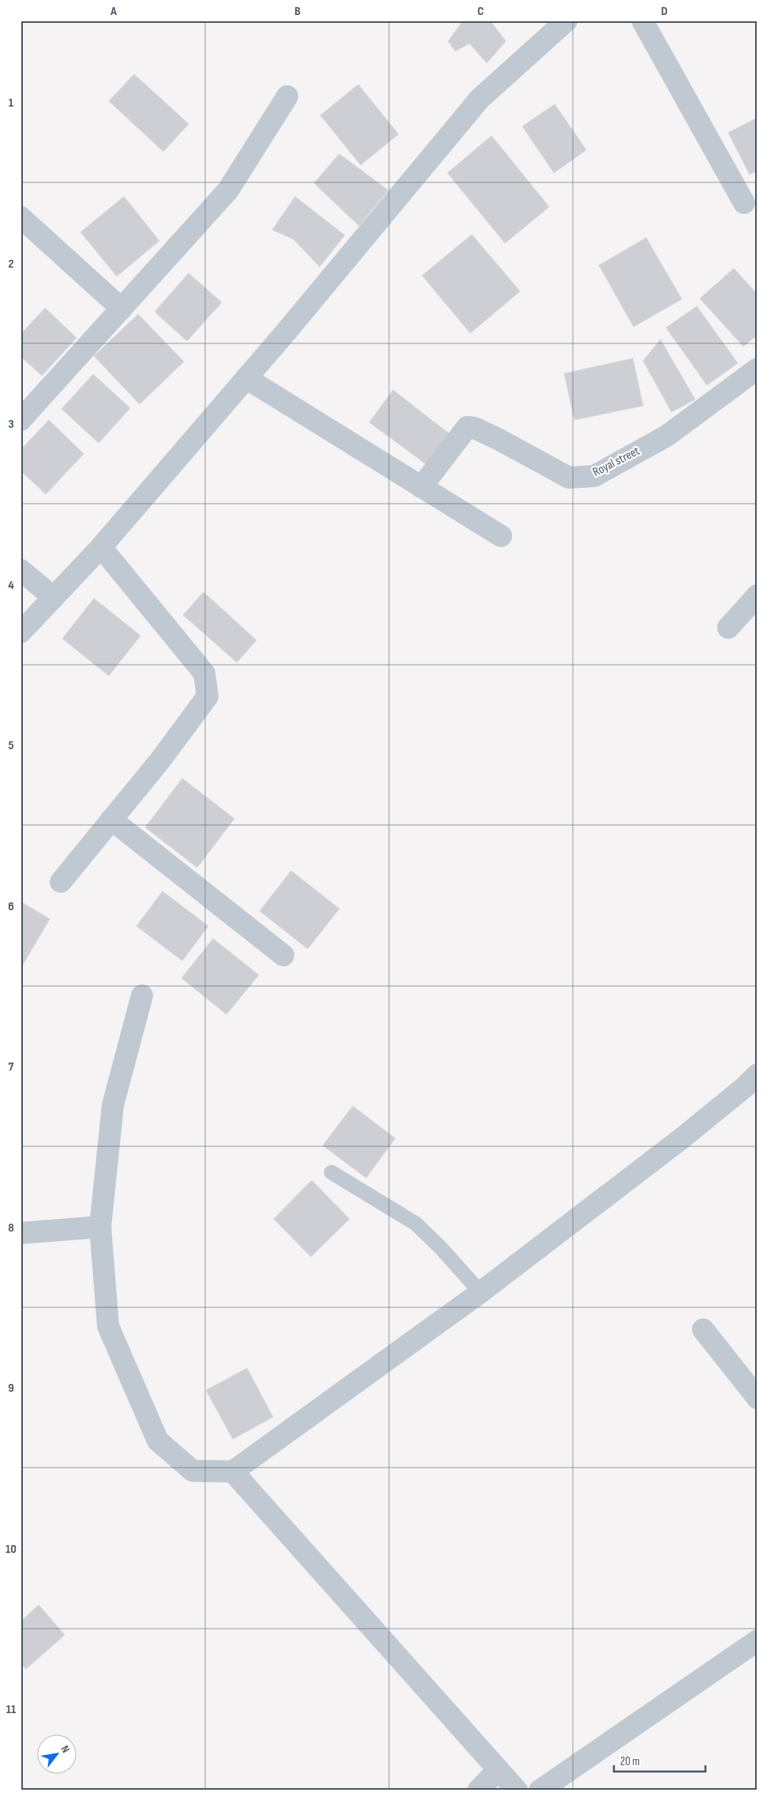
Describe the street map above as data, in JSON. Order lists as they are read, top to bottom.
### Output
{
  "streets": {
    "street": ["Royal street"]
  },
  "scale_bar": "20 m",
  "north": "top right",
  "grid": {
    "columns": [
      "A",
      "B",
      "C",
      "D"
    ],
    "rows": [
      "1",
      "2",
      "3",
      "4",
      "5",
      "6",
      "7",
      "8",
      "9",
      "10",
      "11"
    ]
  }
}
